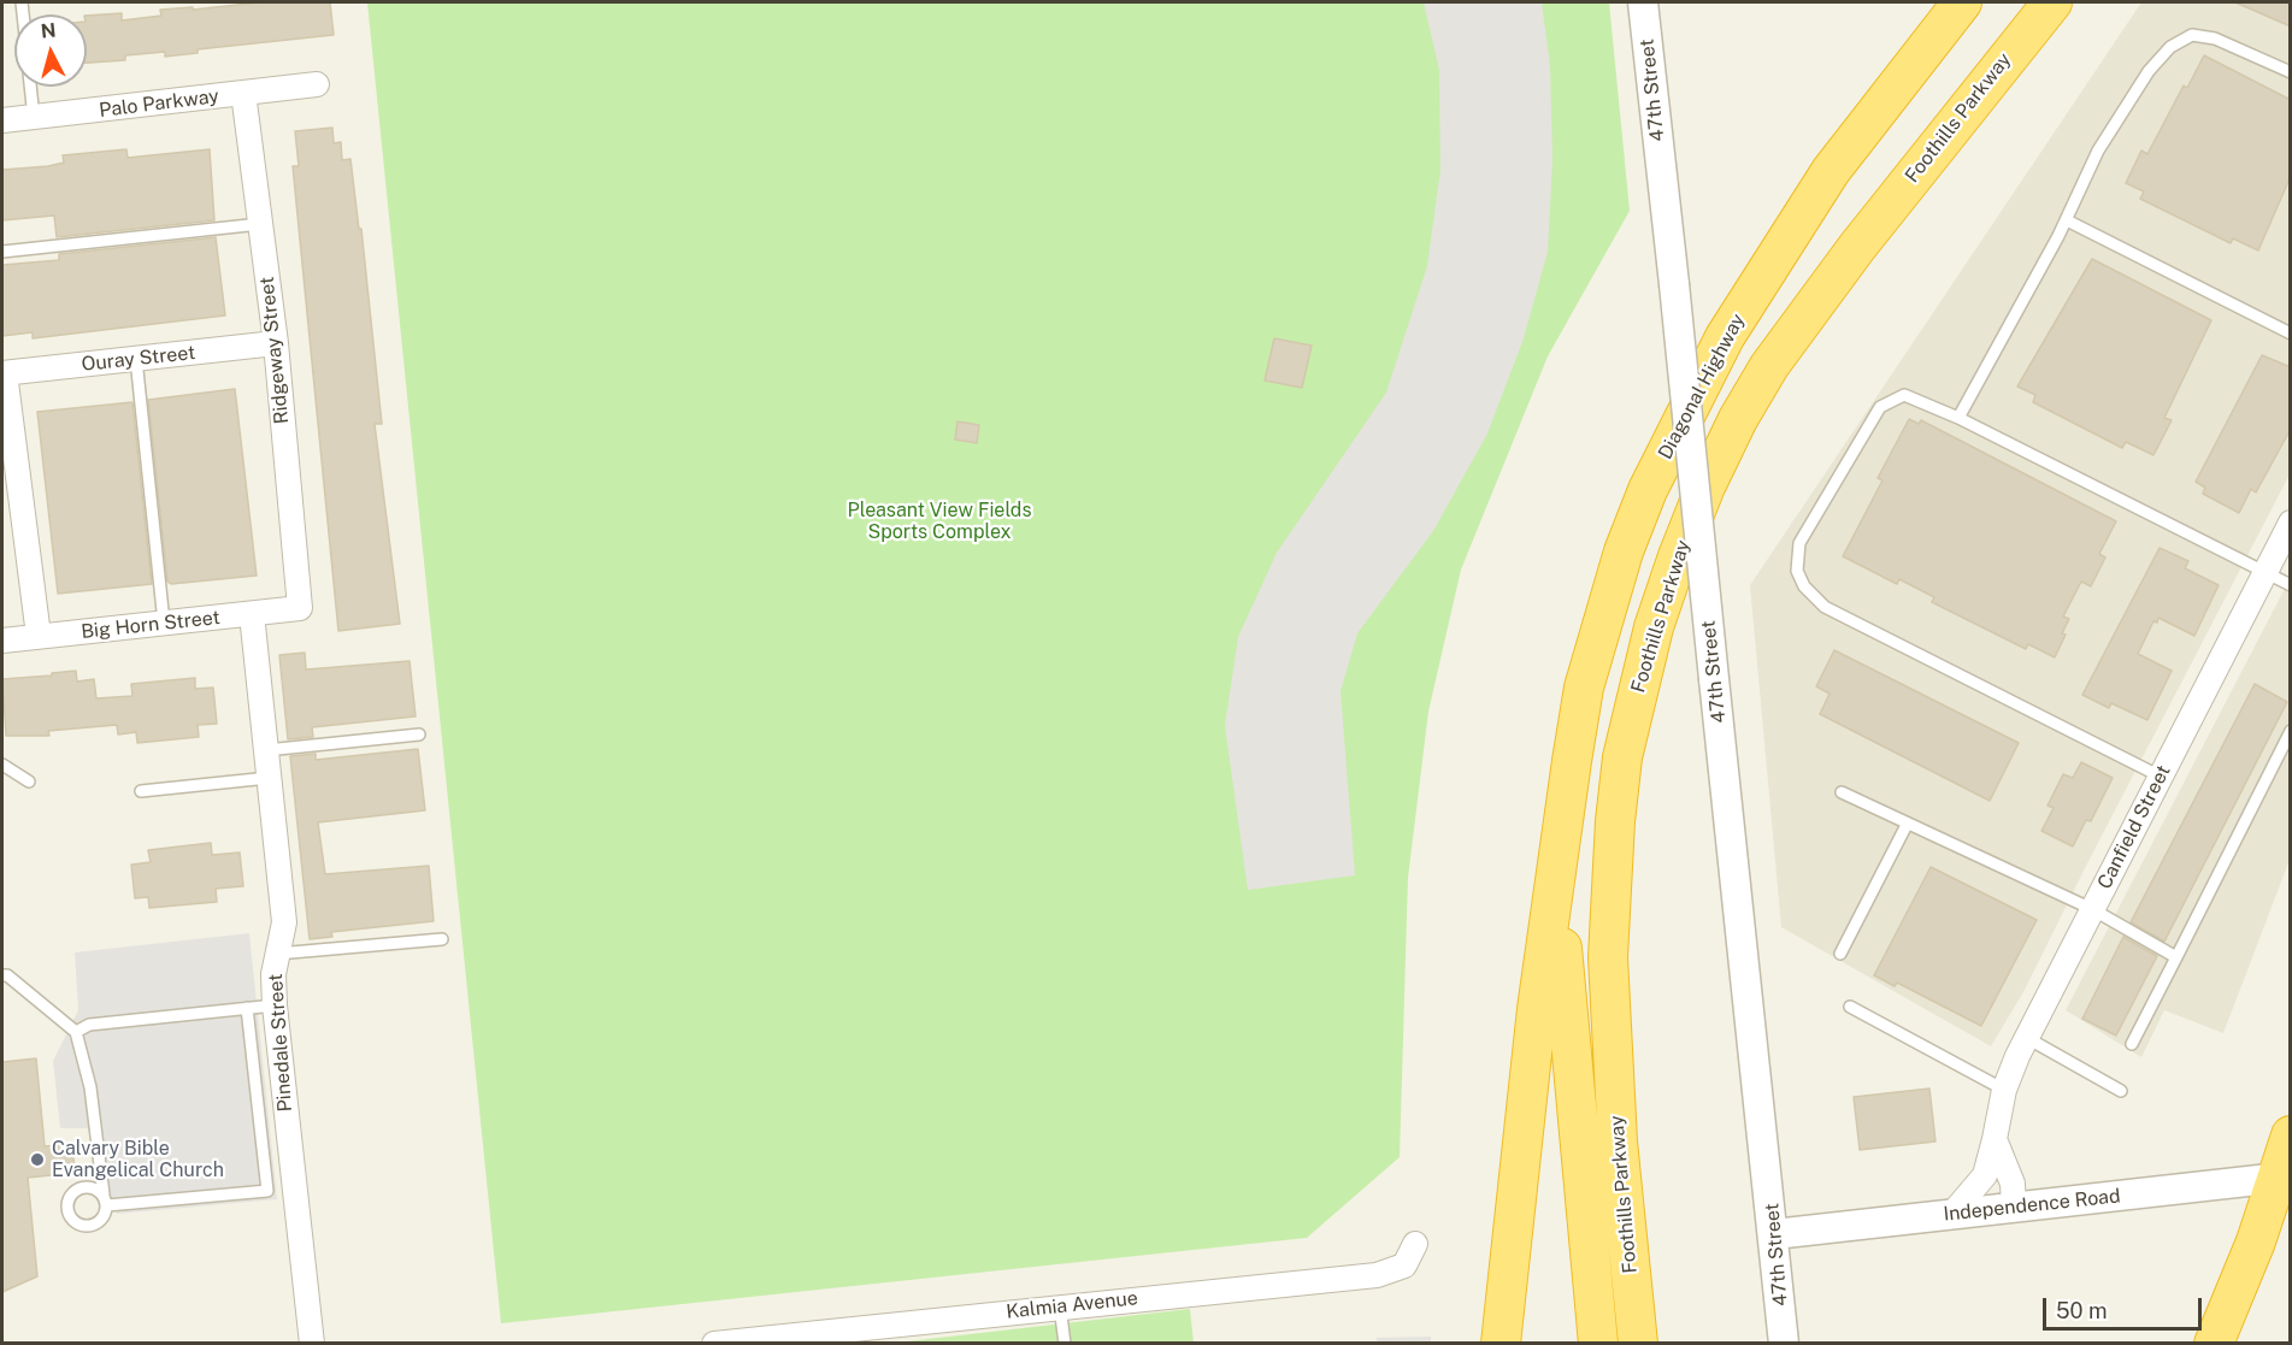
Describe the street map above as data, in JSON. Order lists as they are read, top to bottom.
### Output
{
  "streets": {
    "highway": ["Foothills Parkway", "Diagonal Highway"],
    "street": [
      "47th Street",
      "Palo Parkway",
      "Ridgeway Street",
      "Ouray Street",
      "Big Horn Street",
      "Canfield Street",
      "Pinedale Street",
      "Independence Road",
      "Kalmia Avenue"
    ]
  },
  "crossings": [
    ["47th Street", "Independence Road"],
    ["Palo Parkway", "Ridgeway Street"],
    ["Foothills Parkway", "Diagonal Highway"],
    ["Ridgeway Street", "Ouray Street"],
    ["Ridgeway Street", "Big Horn Street"],
    ["Big Horn Street", "Pinedale Street"],
    ["Canfield Street", "Independence Road"]
  ],
  "parks": ["Pleasant View Fields Sports Complex"],
  "places": ["Calvary Bible Evangelical Church"],
  "scale_bar": "50 m",
  "north": "top"
}
